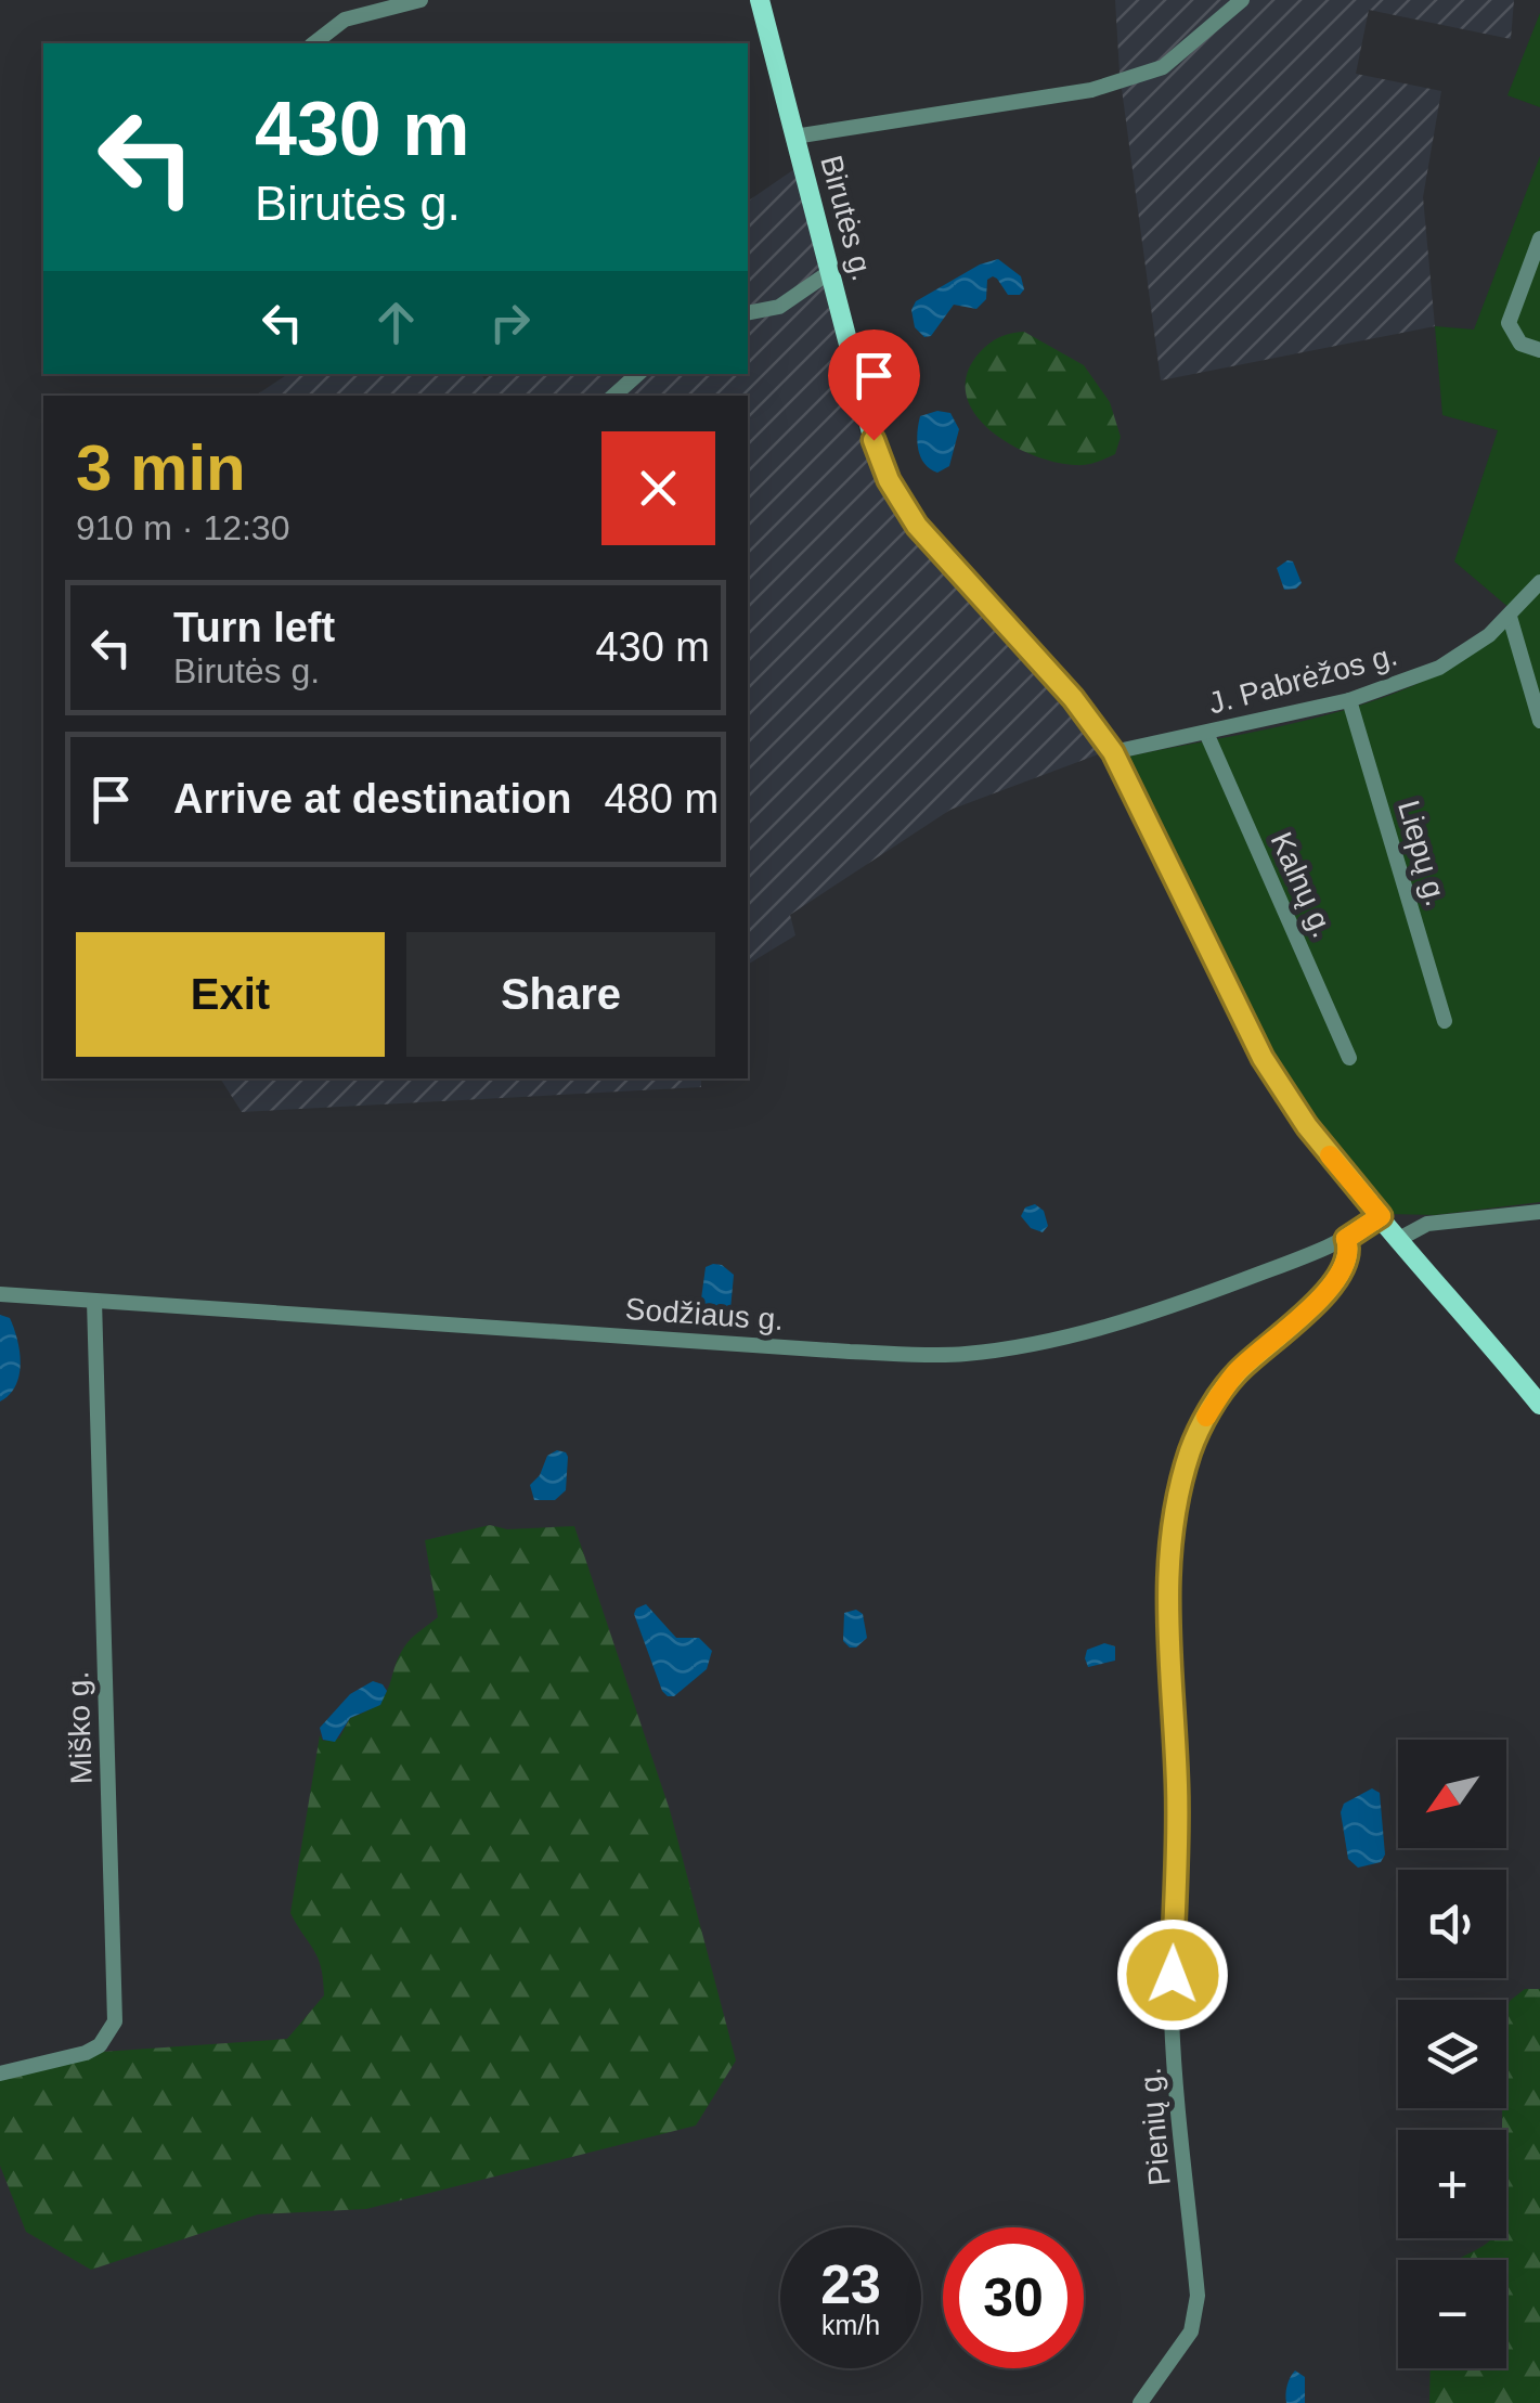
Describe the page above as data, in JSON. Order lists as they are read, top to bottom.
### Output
{
  "streets": {
    "main road": ["Birutės g."],
    "street": [
      "J. Pabrėžos g.",
      "Liepų g.",
      "Kalnų g.",
      "Sodžiaus g.",
      "Miško g.",
      "Pienių g."
    ]
  },
  "crossings": [
    ["Birutės g.", "J. Pabrėžos g."],
    ["Birutės g.", "Sodžiaus g."],
    ["J. Pabrėžos g.", "Liepų g."],
    ["J. Pabrėžos g.", "Kalnų g."],
    ["Sodžiaus g.", "Miško g."],
    ["Sodžiaus g.", "Pienių g."]
  ],
  "north": "bottom left",
  "page": {
    "turn": ["430 m", "Birutės g."],
    "heading": ["3 min", "910 m · 12:30"],
    "list": [
      {
        "name": "Turn left",
        "note": "Birutės g.",
        "value": "430 m"
      },
      {
        "name": "Arrive at destination",
        "value": "480 m"
      }
    ],
    "buttons": ["Exit", "Share"],
    "map_buttons": ["+", "−"],
    "speed": "23 km/h",
    "limit": "30"
  }
}
